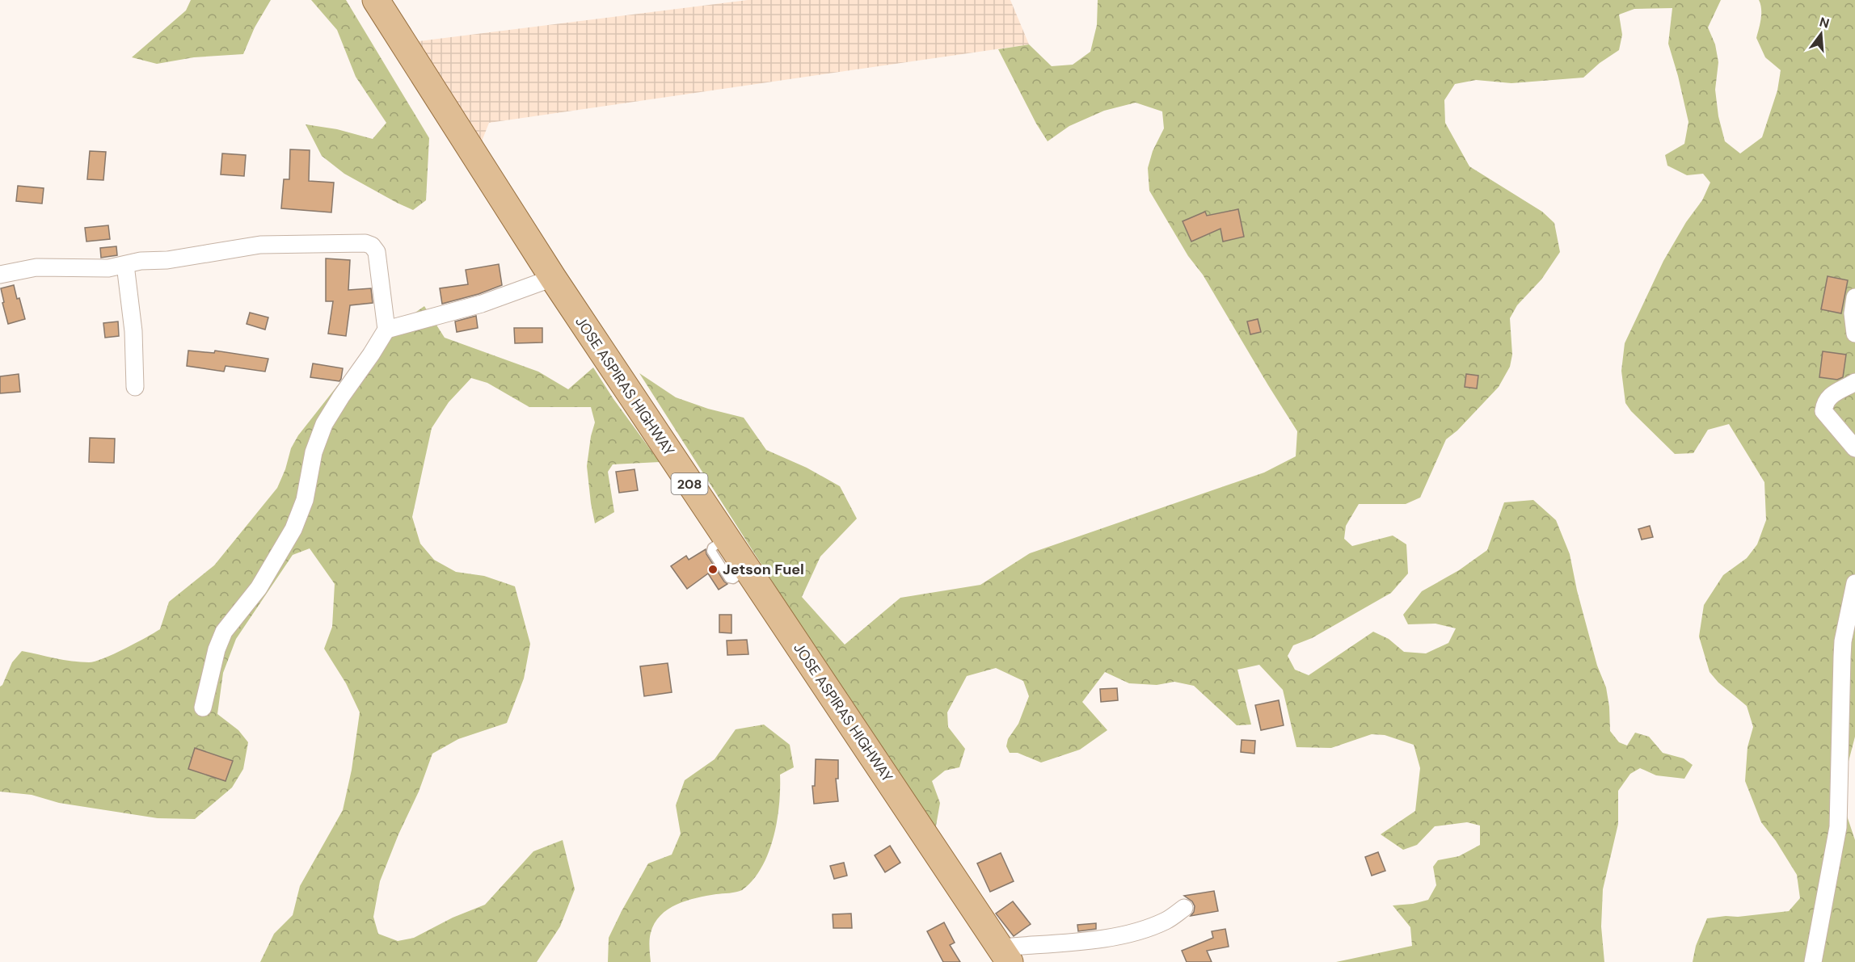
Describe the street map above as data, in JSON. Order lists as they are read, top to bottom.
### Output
{
  "streets": {
    "main road": ["JOSE ASPIRAS HIGHWAY", "208"]
  },
  "places": ["Jetson Fuel"],
  "north": "top"
}
